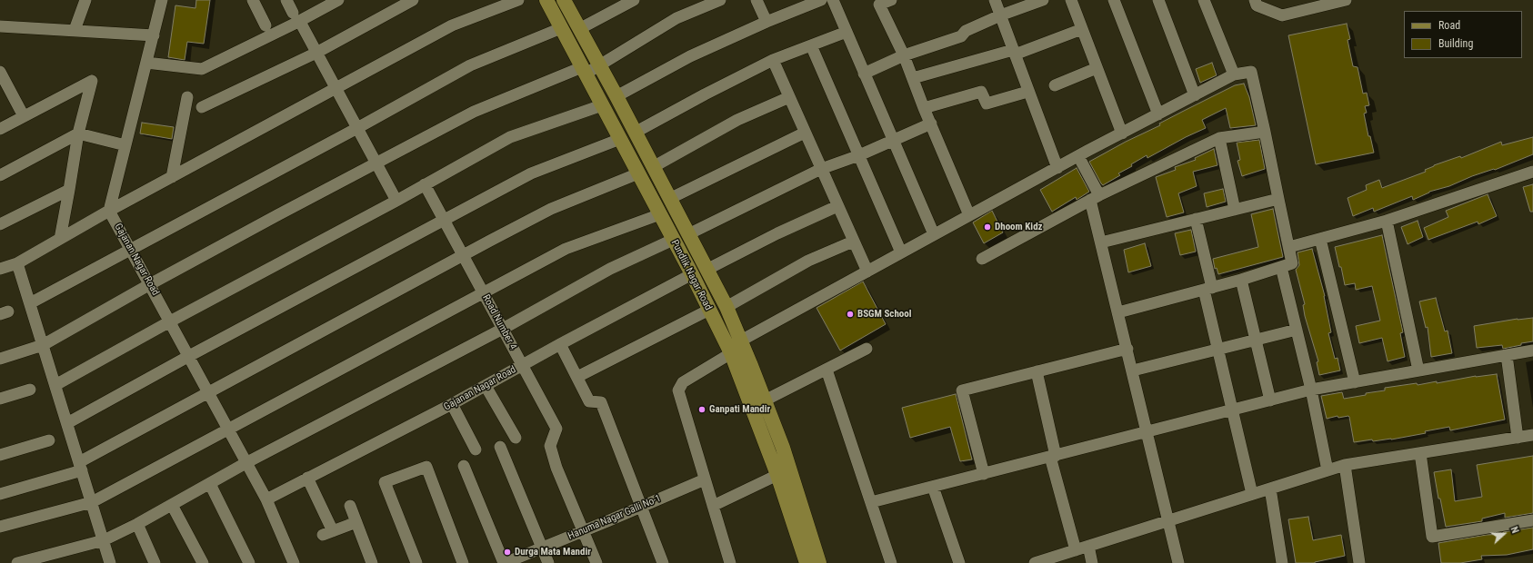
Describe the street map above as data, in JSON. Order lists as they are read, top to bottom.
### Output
{
  "streets": {
    "main road": ["Pundlik Nagar Road"],
    "street": ["Gajanan Nagar Road", "Road Number 4", "Hanuma Nagar Galli No-1"]
  },
  "crossings": [
    ["Gajanan Nagar Road", "Pundlik Nagar Road"],
    ["Gajanan Nagar Road", "Road Number 4"],
    ["Road Number 4", "Hanuma Nagar Galli No-1"]
  ],
  "places": [
    "Dhoom Kidz",
    "BSGM School",
    "Ganpati Mandir",
    "Durga Mata Mandir"
  ],
  "legend": ["Road", "Building"],
  "north": "right"
}
